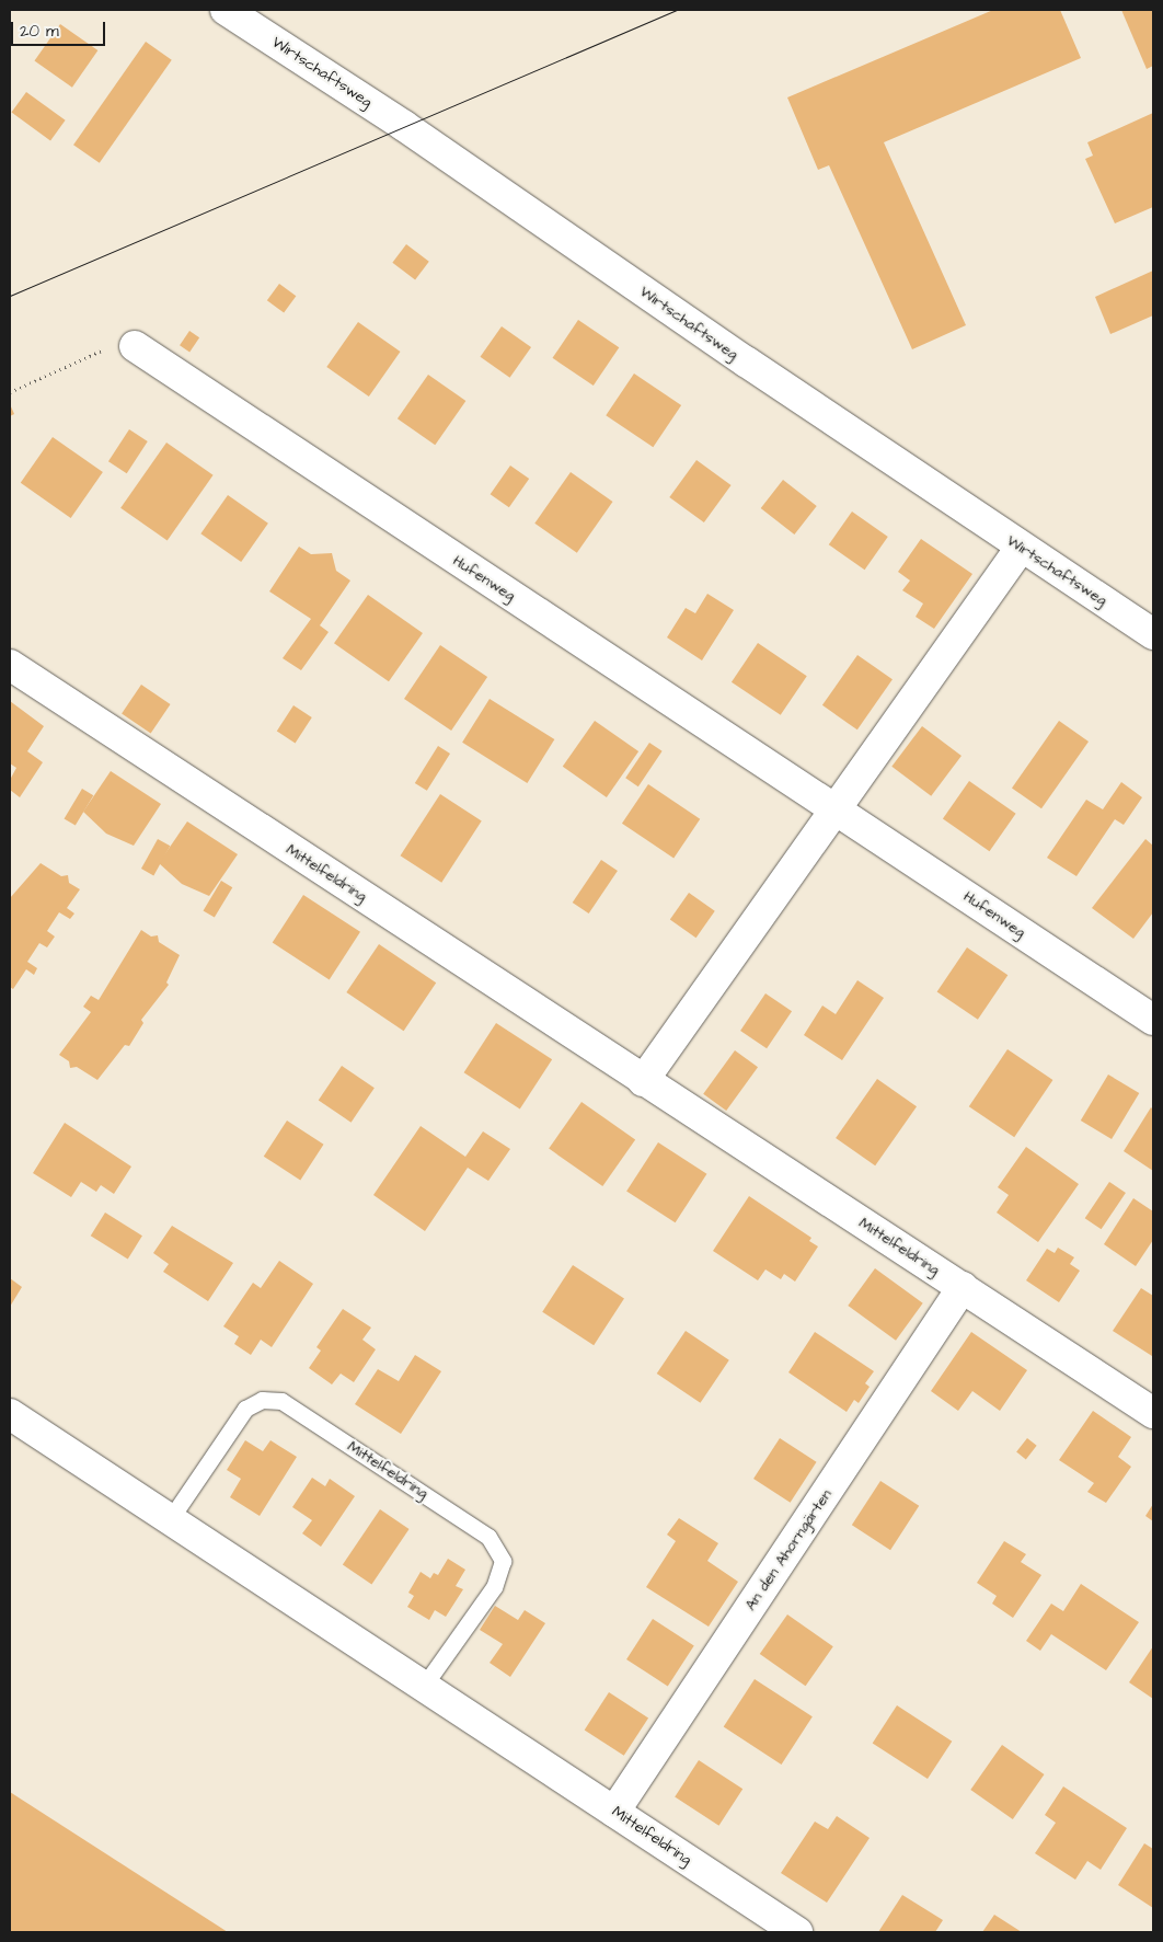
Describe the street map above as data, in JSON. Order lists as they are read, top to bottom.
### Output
{
  "streets": {
    "street": [
      "Wirtschaftsweg",
      "Hufenweg",
      "Mittelfeldring",
      "An den Ahorngärten"
    ]
  },
  "crossings": [
    ["Mittelfeldring", "An den Ahorngärten"]
  ],
  "scale_bar": "20 m"
}
